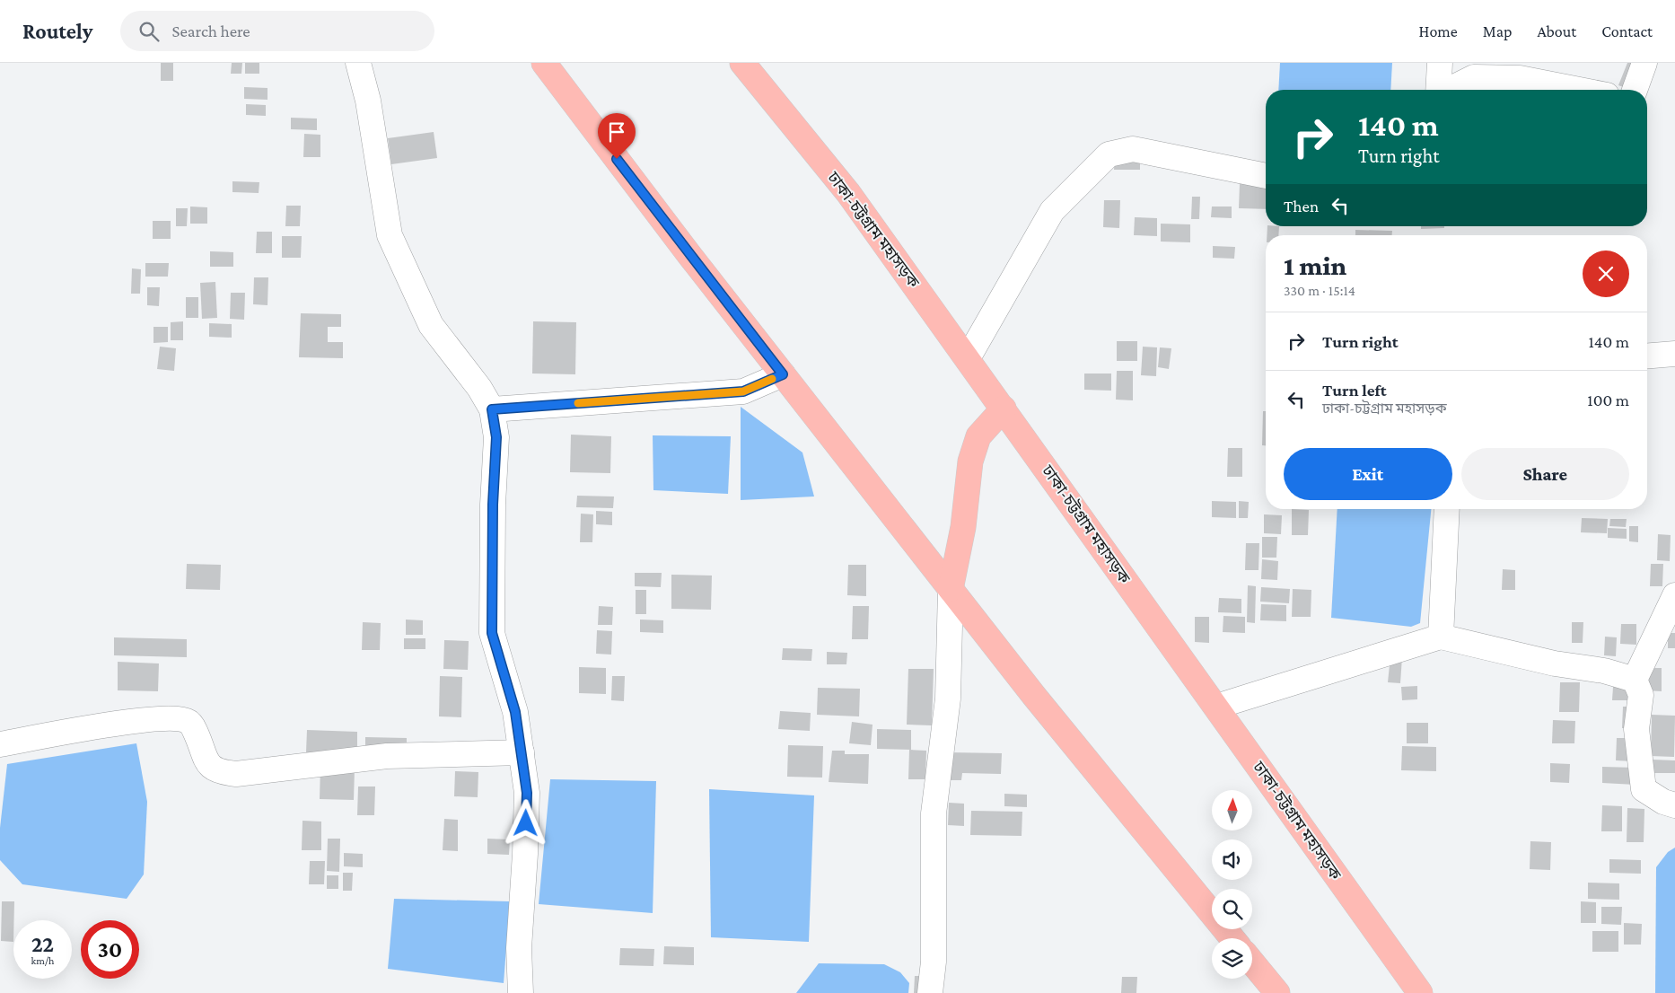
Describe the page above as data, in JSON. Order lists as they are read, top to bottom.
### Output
{
  "streets": {
    "highway": ["ঢাকা-চট্টগ্রাম মহাসড়ক"]
  },
  "north": "top",
  "page": {
    "header": "Routely",
    "search": "Search here",
    "nav": [
      "Home",
      "Map",
      "About",
      "Contact"
    ],
    "turn": ["140 m", "Turn right"],
    "then": "Then",
    "heading": ["1 min", "330 m · 15:14"],
    "list": [
      {
        "name": "Turn right",
        "value": "140 m"
      },
      {
        "name": "Turn left",
        "note": "ঢাকা-চট্টগ্রাম মহাসড়ক",
        "value": "100 m"
      }
    ],
    "buttons": ["Exit", "Share"],
    "speed": "22 km/h",
    "limit": "30"
  }
}
